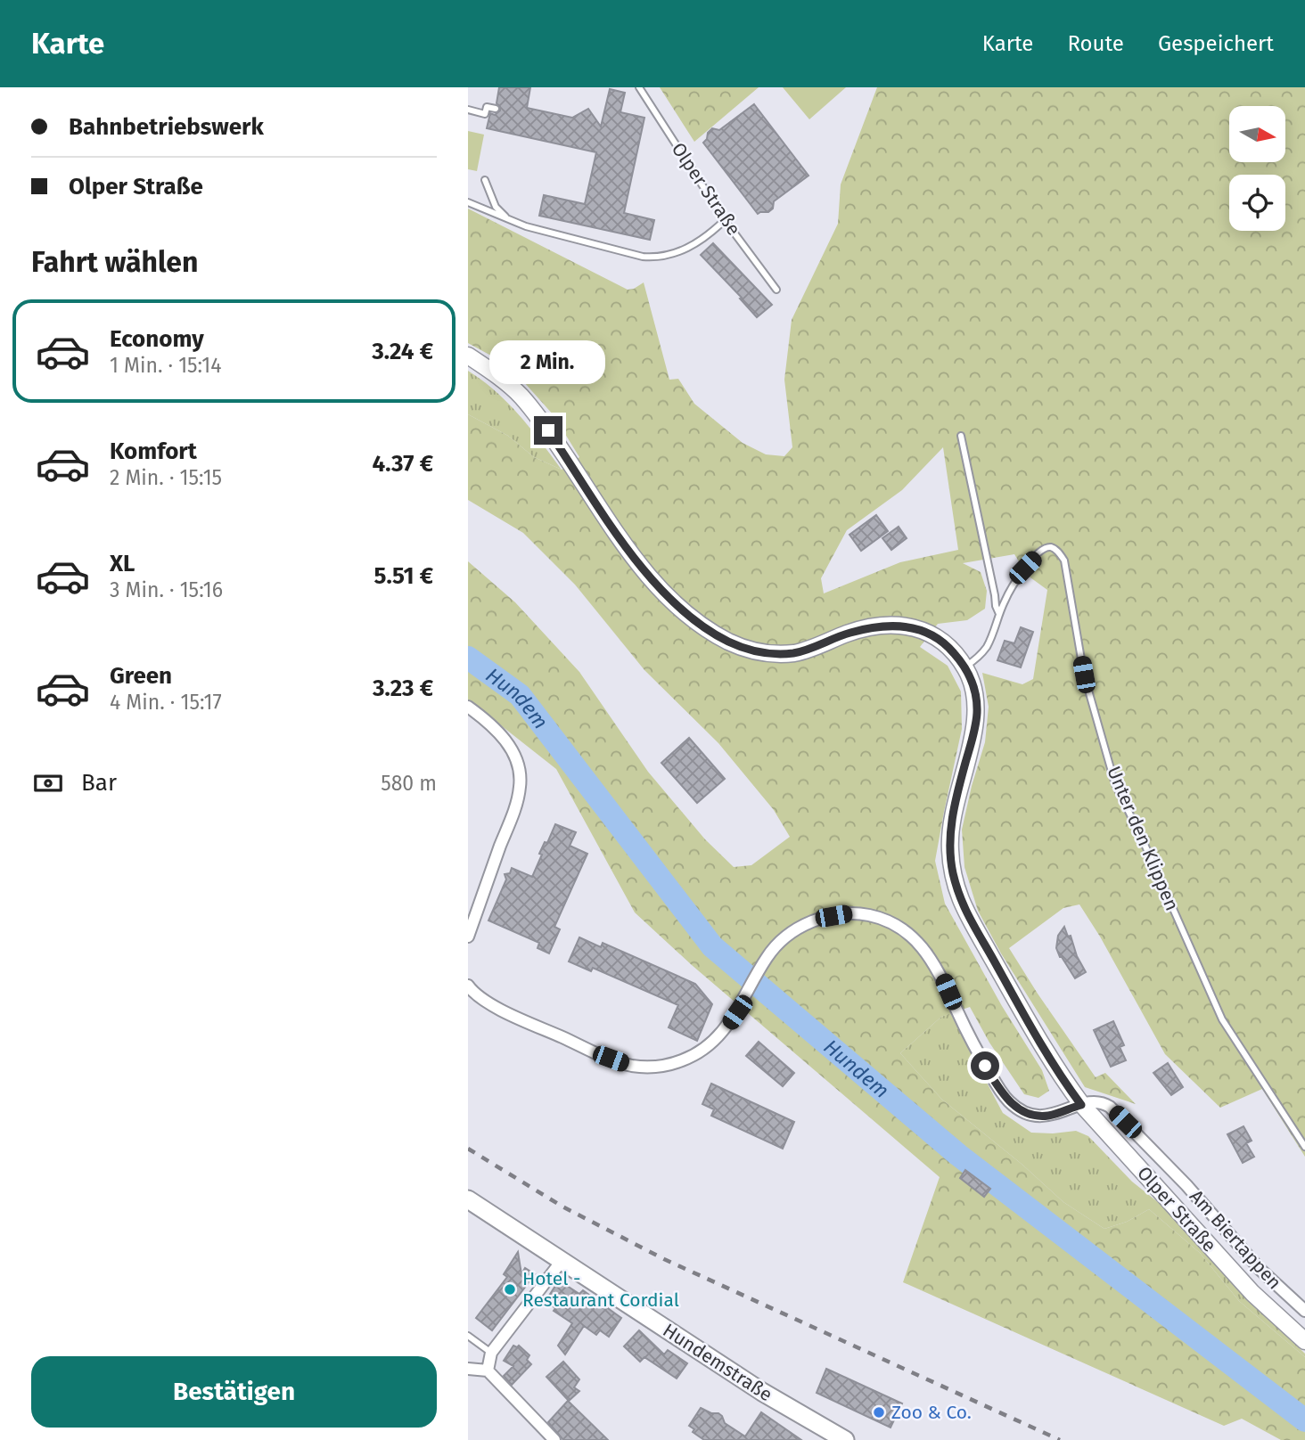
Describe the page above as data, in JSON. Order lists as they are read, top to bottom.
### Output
{
  "streets": {
    "main road": ["Olper Straße", "Hundemstraße"],
    "street": ["Am Biertappen"],
    "lane": ["Unter den Klippen"]
  },
  "crossings": [
    ["Olper Straße", "Unter den Klippen"],
    ["Olper Straße", "Am Biertappen"]
  ],
  "water": ["Hundem"],
  "places": ["Hotel - Restaurant Cordial", "Zoo & Co."],
  "north": "right",
  "page": {
    "header": "Karte",
    "nav": ["Karte", "Route", "Gespeichert"],
    "banner": ["Bahnbetriebswerk", "Olper Straße"],
    "heading": "Fahrt wählen",
    "list": [
      {
        "name": "Economy",
        "note": "1 Min. · 15:14",
        "value": "3.24 €"
      },
      {
        "name": "Komfort",
        "note": "2 Min. · 15:15",
        "value": "4.37 €"
      },
      {
        "name": "XL",
        "note": "3 Min. · 15:16",
        "value": "5.51 €"
      },
      {
        "name": "Green",
        "note": "4 Min. · 15:17",
        "value": "3.23 €"
      }
    ],
    "bubble": "2 Min.",
    "pay": ["Bar", "580 m"],
    "buttons": "Bestätigen"
  }
}
